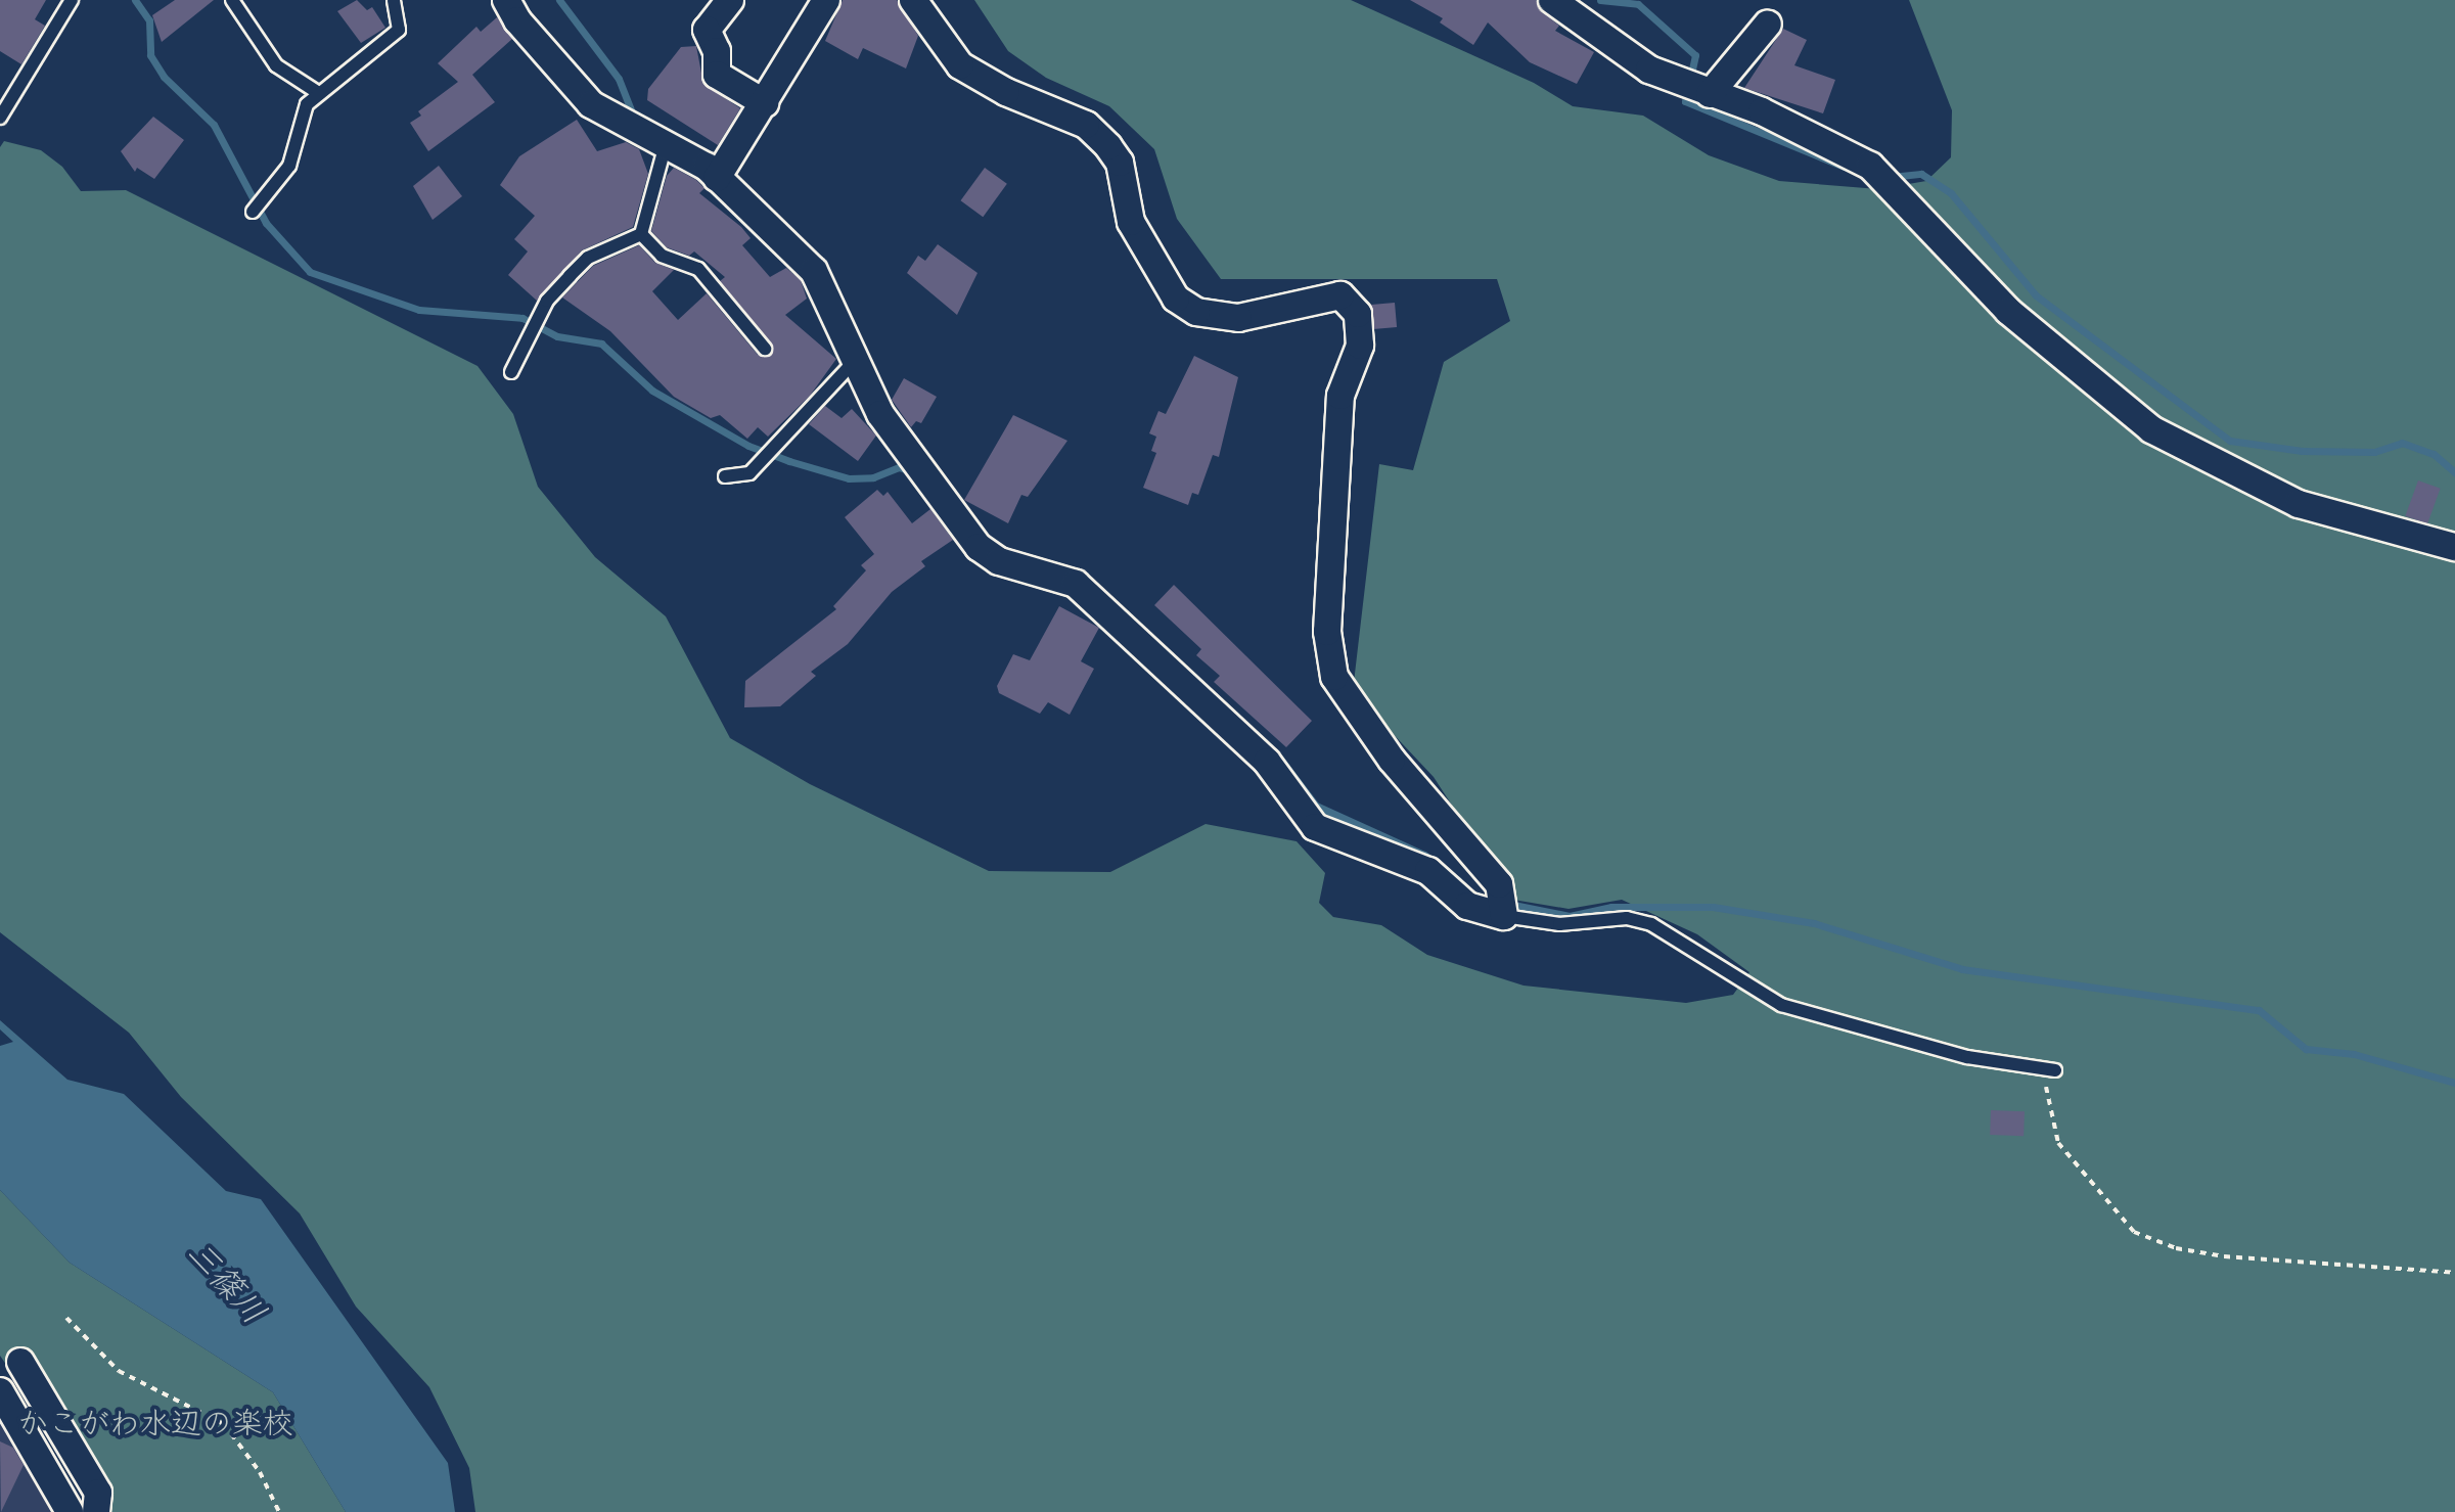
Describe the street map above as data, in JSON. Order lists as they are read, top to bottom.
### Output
{
  "water": ["三篠川"],
  "parks": ["かこがわ水辺の楽校"]
}
